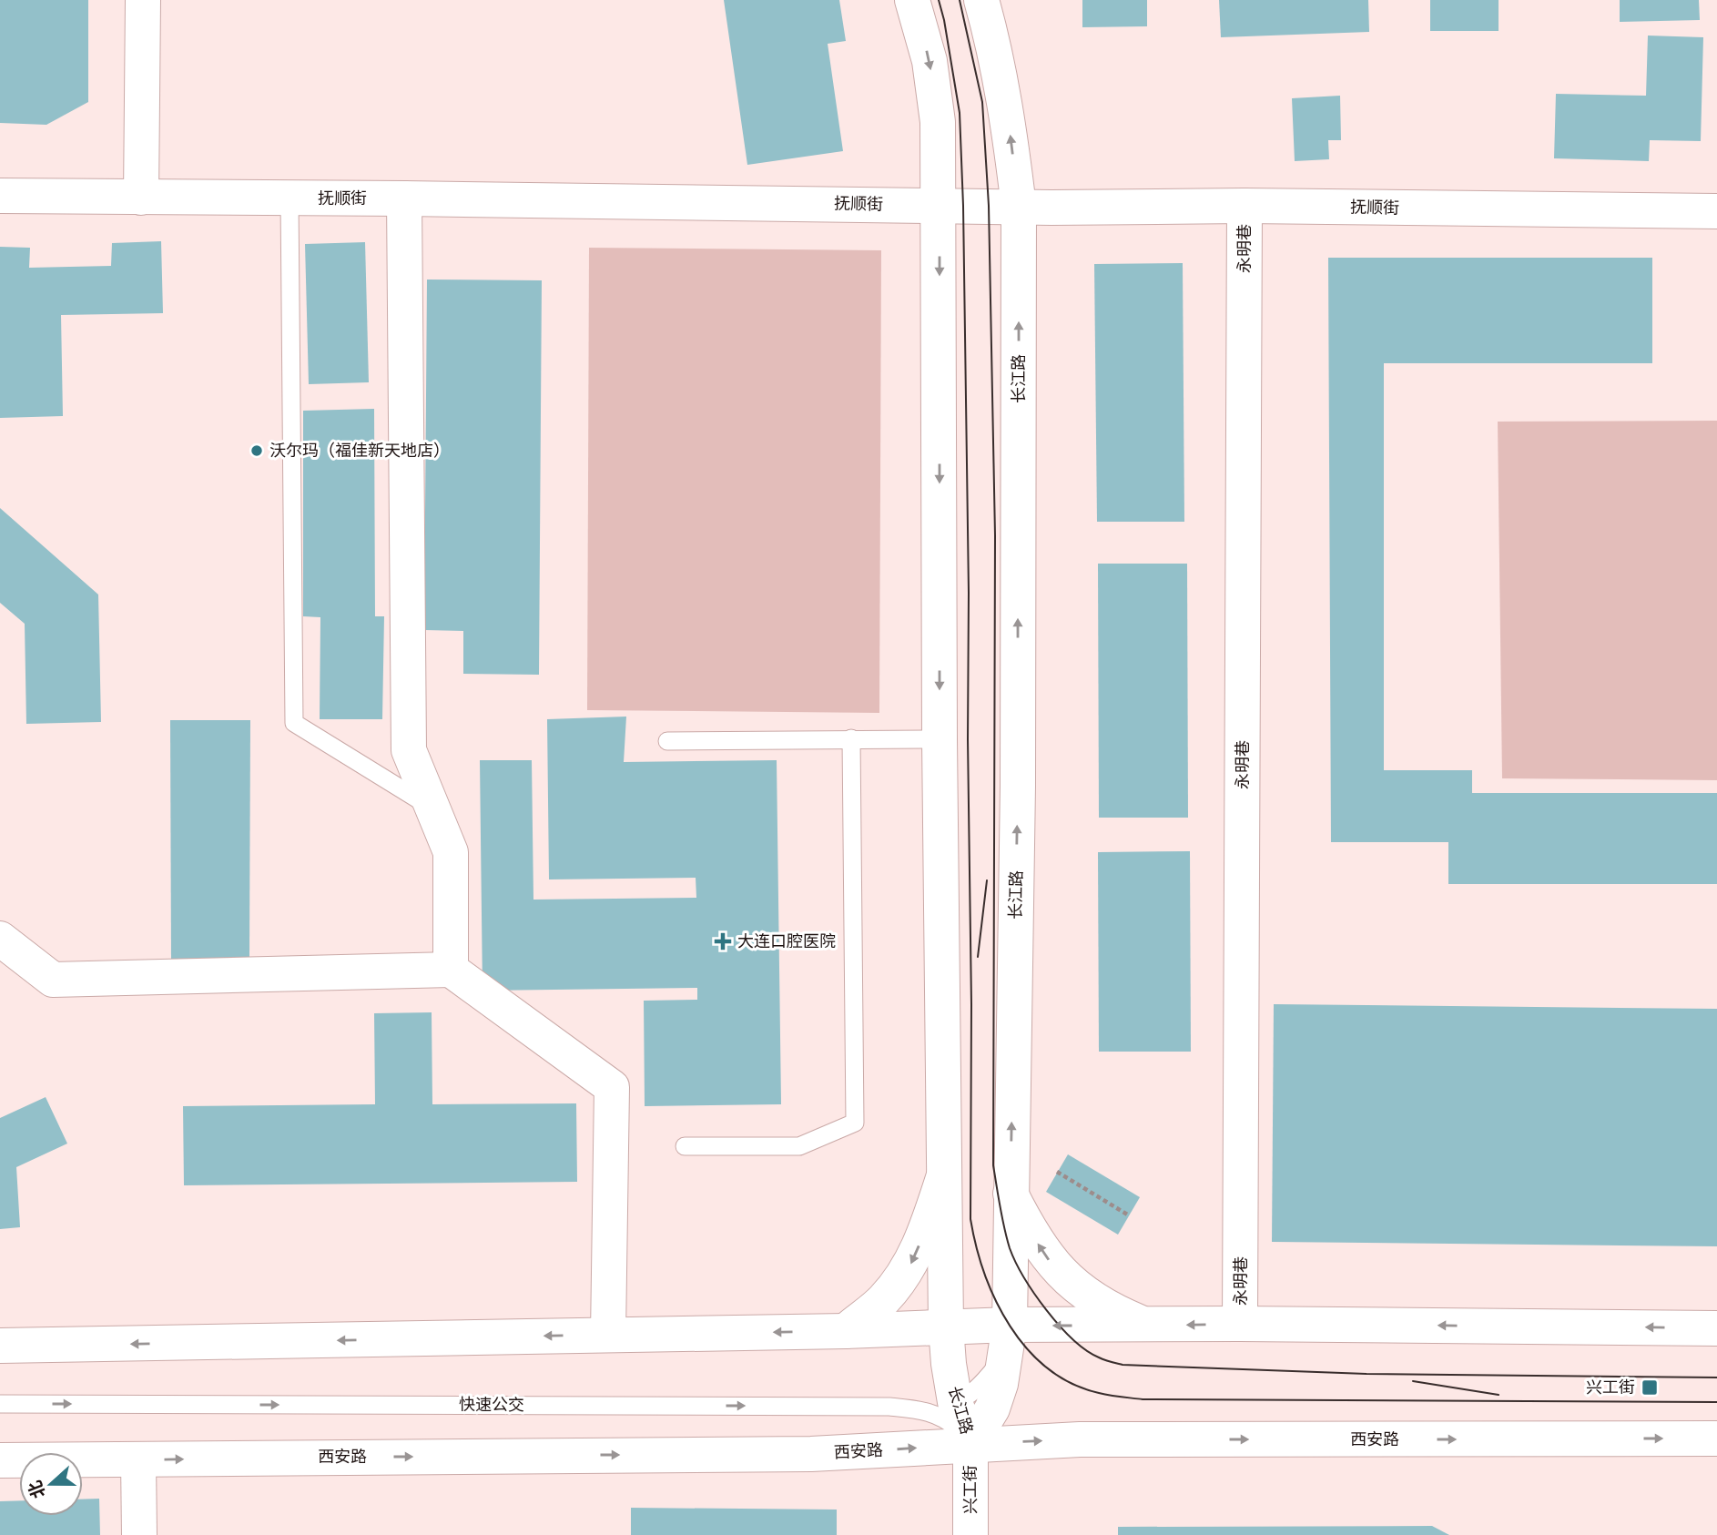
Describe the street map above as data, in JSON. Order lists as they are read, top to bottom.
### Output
{
  "streets": {
    "main road": [
      "抚顺街",
      "永明巷",
      "长江路",
      "西安路",
      "兴工街"
    ],
    "lane": ["快速公交"]
  },
  "crossings": [
    ["抚顺街", "永明巷"],
    ["抚顺街", "长江路"],
    ["长江路", "快速公交"],
    ["长江路", "西安路"],
    ["长江路", "兴工街"],
    ["快速公交", "西安路"],
    ["快速公交", "兴工街"],
    ["西安路", "兴工街"]
  ],
  "one_way": ["快速公交"],
  "places": {
    "other": ["沃尔玛（福佳新天地店）"],
    "health": ["大连口腔医院"],
    "transit": ["兴工街"]
  },
  "north": "left"
}
